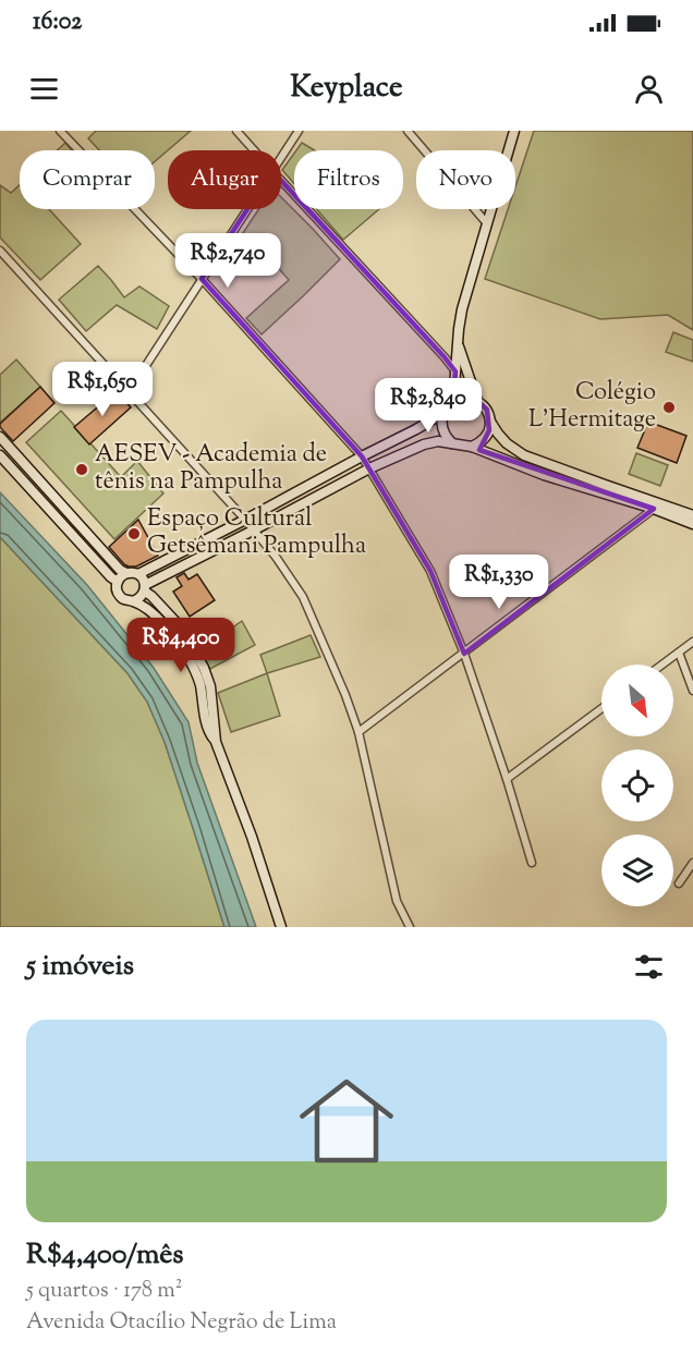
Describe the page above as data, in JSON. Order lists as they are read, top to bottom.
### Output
{
  "places": ["Colégio L'Hermitage", "AESEV - Academia de tênis na Pampulha", "Espaço Cultural Getsêmani Pampulha"],
  "north": "bottom right",
  "page": {
    "status": "16:02",
    "header": "Keyplace",
    "chip": [
      "Comprar",
      "Alugar",
      "Filtros",
      "Novo"
    ],
    "price": [
      "R$2,740",
      "R$1,650",
      "R$2,840",
      "R$1,330",
      "R$4,400"
    ],
    "heading": "5 imóveis",
    "list": [
      {
        "name": "R$4,400/mês",
        "note": "5 quartos · 178 m² · Avenida Otacílio Negrão de Lima"
      }
    ]
  }
}
